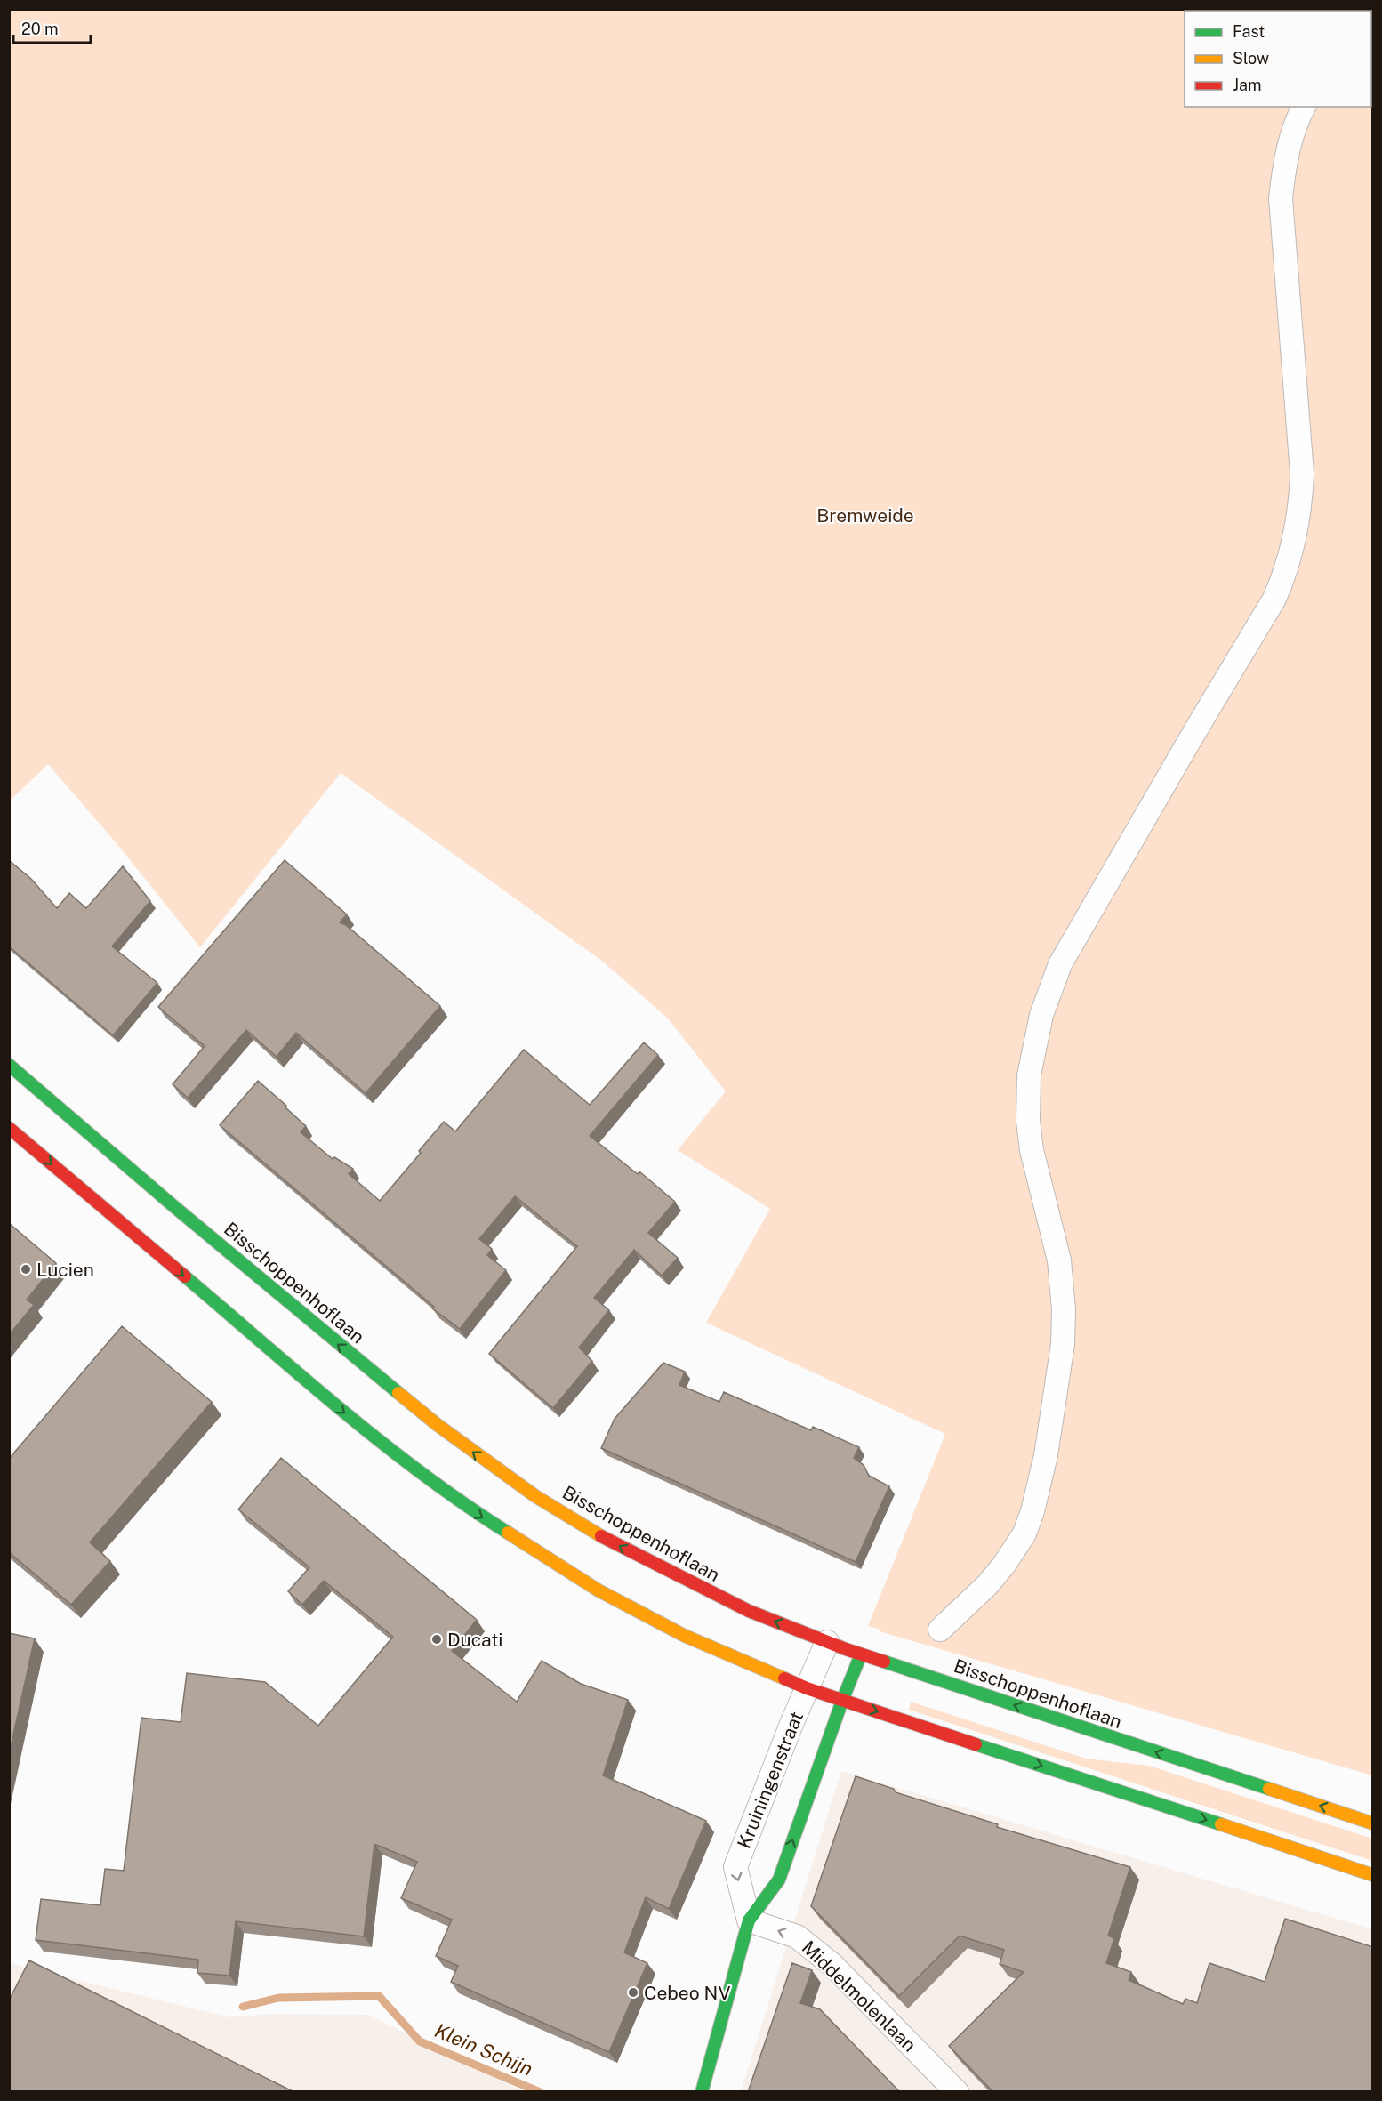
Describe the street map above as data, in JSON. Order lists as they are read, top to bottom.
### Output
{
  "streets": {
    "main road": ["Bisschoppenhoflaan", "Kruiningenstraat"],
    "street": ["Middelmolenlaan"]
  },
  "crossings": [
    ["Bisschoppenhoflaan", "Kruiningenstraat"],
    ["Kruiningenstraat", "Middelmolenlaan"]
  ],
  "one_way": ["Middelmolenlaan"],
  "water": ["Klein Schijn"],
  "parks": ["Bremweide"],
  "places": ["Lucien", "Ducati", "Cebeo NV"],
  "legend": ["Fast", "Slow", "Jam"],
  "scale_bar": "20 m"
}
